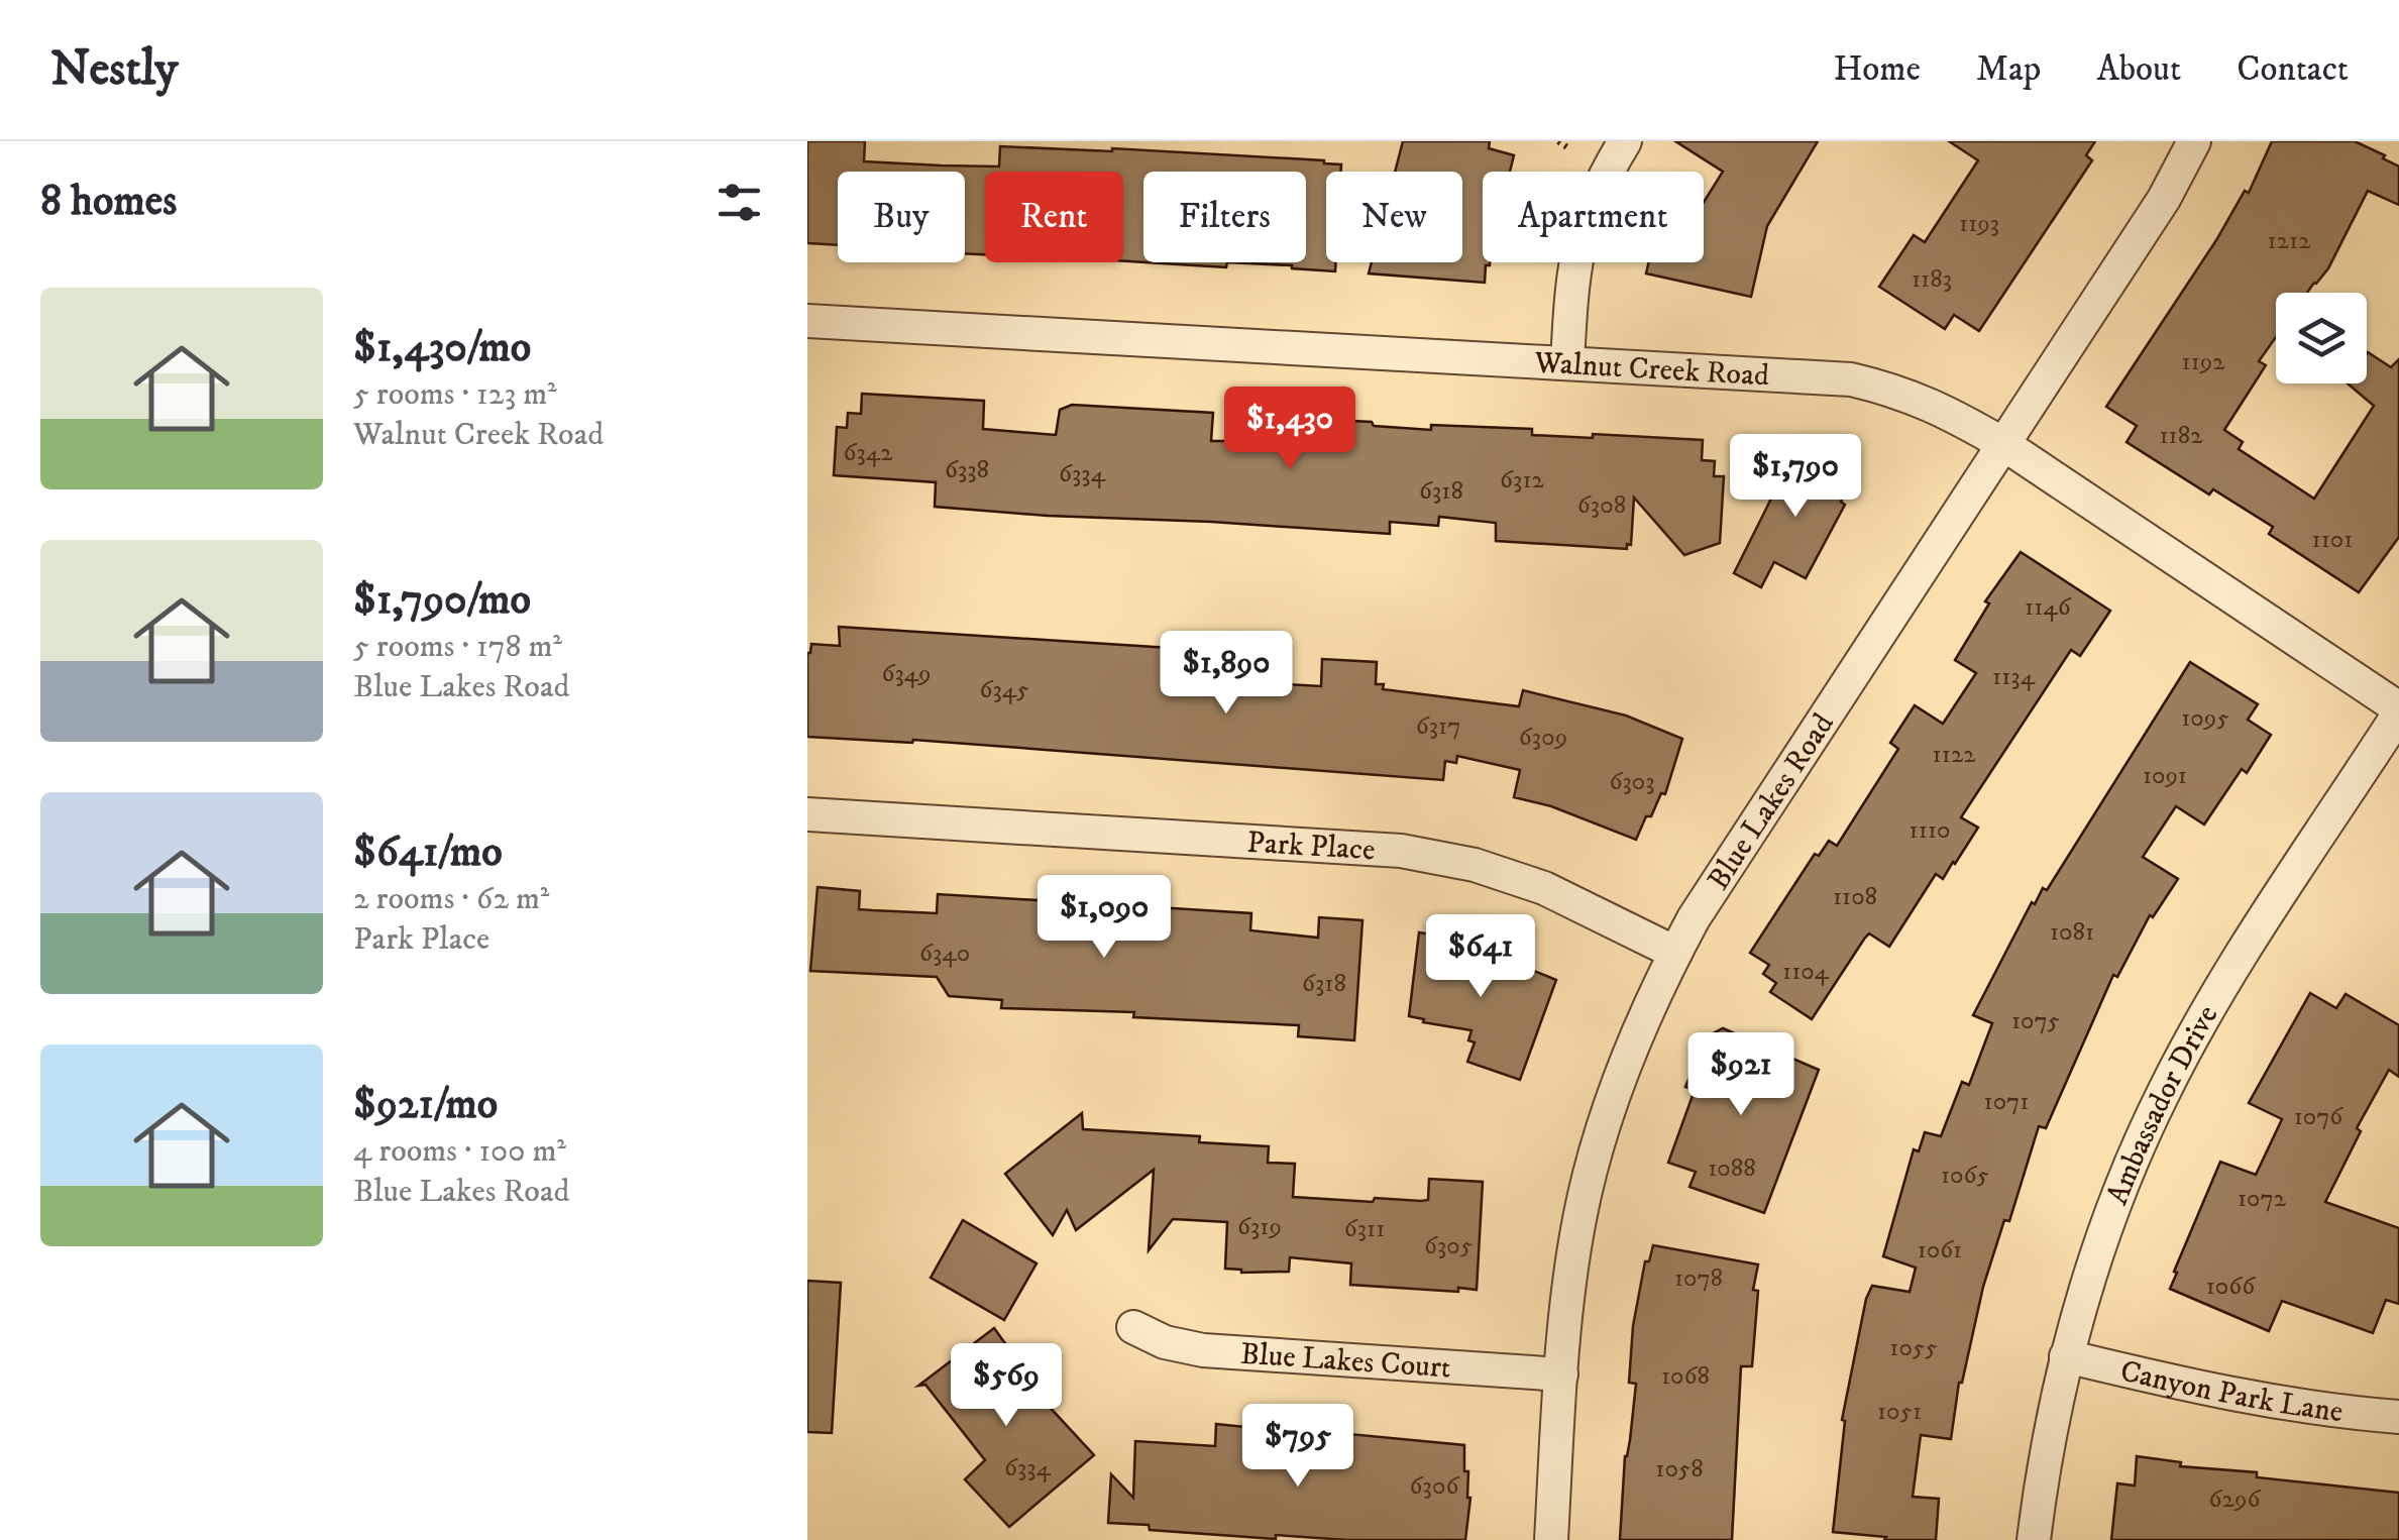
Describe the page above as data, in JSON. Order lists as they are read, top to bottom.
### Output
{
  "streets": {
    "street": [
      "Walnut Creek Road",
      "Blue Lakes Road",
      "Park Place",
      "Ambassador Drive",
      "Blue Lakes Court",
      "Canyon Park Lane"
    ]
  },
  "crossings": [
    ["Walnut Creek Road", "Blue Lakes Road"],
    ["Walnut Creek Road", "Ambassador Drive"],
    ["Blue Lakes Road", "Park Place"],
    ["Blue Lakes Road", "Blue Lakes Court"],
    ["Ambassador Drive", "Canyon Park Lane"]
  ],
  "house_numbers": [
    "1193",
    "1212",
    "1183",
    "1192",
    "1182",
    "6342",
    "6338",
    "6334",
    "6312",
    "6318",
    "6308",
    "1101",
    "1146",
    "6349",
    "1134",
    "6345",
    "1095",
    "6317",
    "6309",
    "1122",
    "1091",
    "6303",
    "1110",
    "1108",
    "1081",
    "6340",
    "1104",
    "6318",
    "1075",
    "1071",
    "1076",
    "1088",
    "1065",
    "1072",
    "6319",
    "6311",
    "6305",
    "1061",
    "1078",
    "1066",
    "1055",
    "1068",
    "1051",
    "6334",
    "1058",
    "6306",
    "6296"
  ],
  "page": {
    "header": "Nestly",
    "nav": [
      "Home",
      "Map",
      "About",
      "Contact"
    ],
    "heading": "8 homes",
    "chip": [
      "Buy",
      "Rent",
      "Filters",
      "New",
      "Apartment"
    ],
    "list": [
      {
        "name": "$1,430/mo",
        "note": "5 rooms · 123 m² · Walnut Creek Road"
      },
      {
        "name": "$1,790/mo",
        "note": "5 rooms · 178 m² · Blue Lakes Road"
      },
      {
        "name": "$641/mo",
        "note": "2 rooms · 62 m² · Park Place"
      },
      {
        "name": "$921/mo",
        "note": "4 rooms · 100 m² · Blue Lakes Road"
      }
    ],
    "price": [
      "$1,430",
      "$1,790",
      "$1,890",
      "$1,090",
      "$641",
      "$921",
      "$569",
      "$795"
    ]
  }
}
